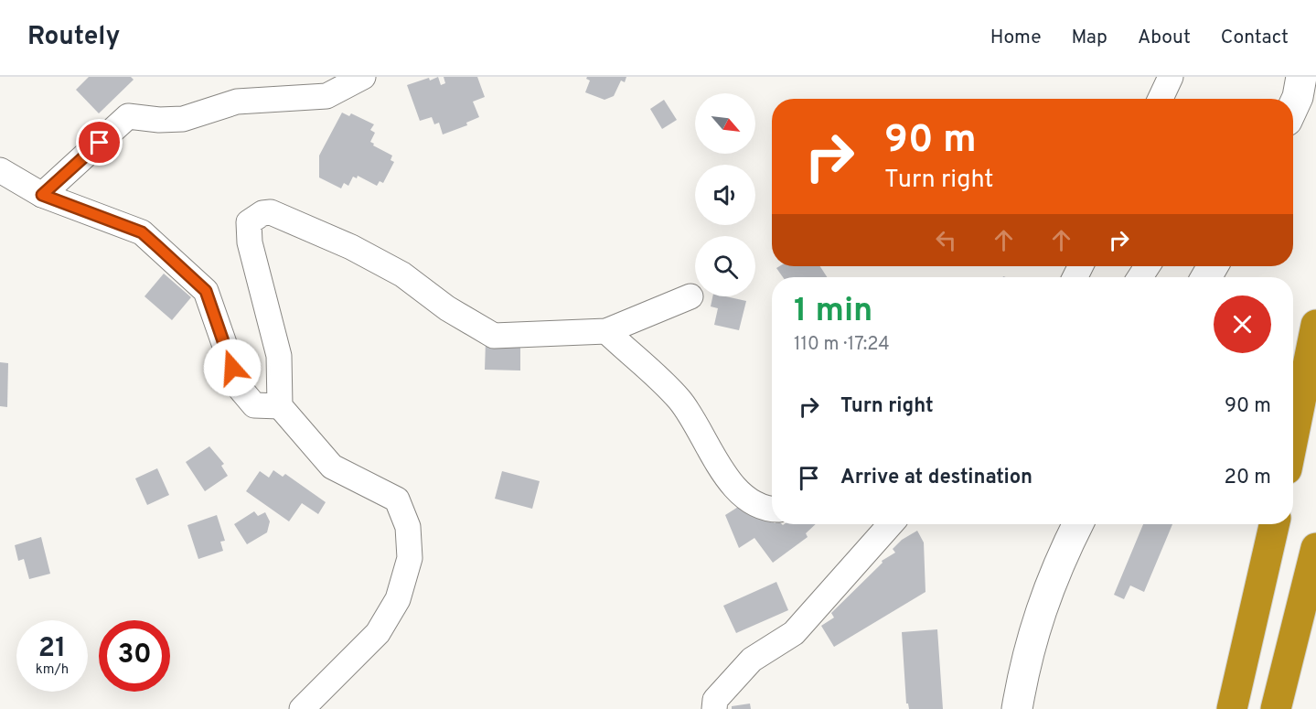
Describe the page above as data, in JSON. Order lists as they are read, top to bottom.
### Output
{
  "north": "bottom right",
  "page": {
    "header": "Routely",
    "nav": [
      "Home",
      "Map",
      "About",
      "Contact"
    ],
    "turn": ["90 m", "Turn right"],
    "heading": ["1 min", "110 m · 17:24"],
    "list": [
      {
        "name": "Turn right",
        "value": "90 m"
      },
      {
        "name": "Arrive at destination",
        "value": "20 m"
      }
    ],
    "speed": "21 km/h",
    "limit": "30"
  }
}
